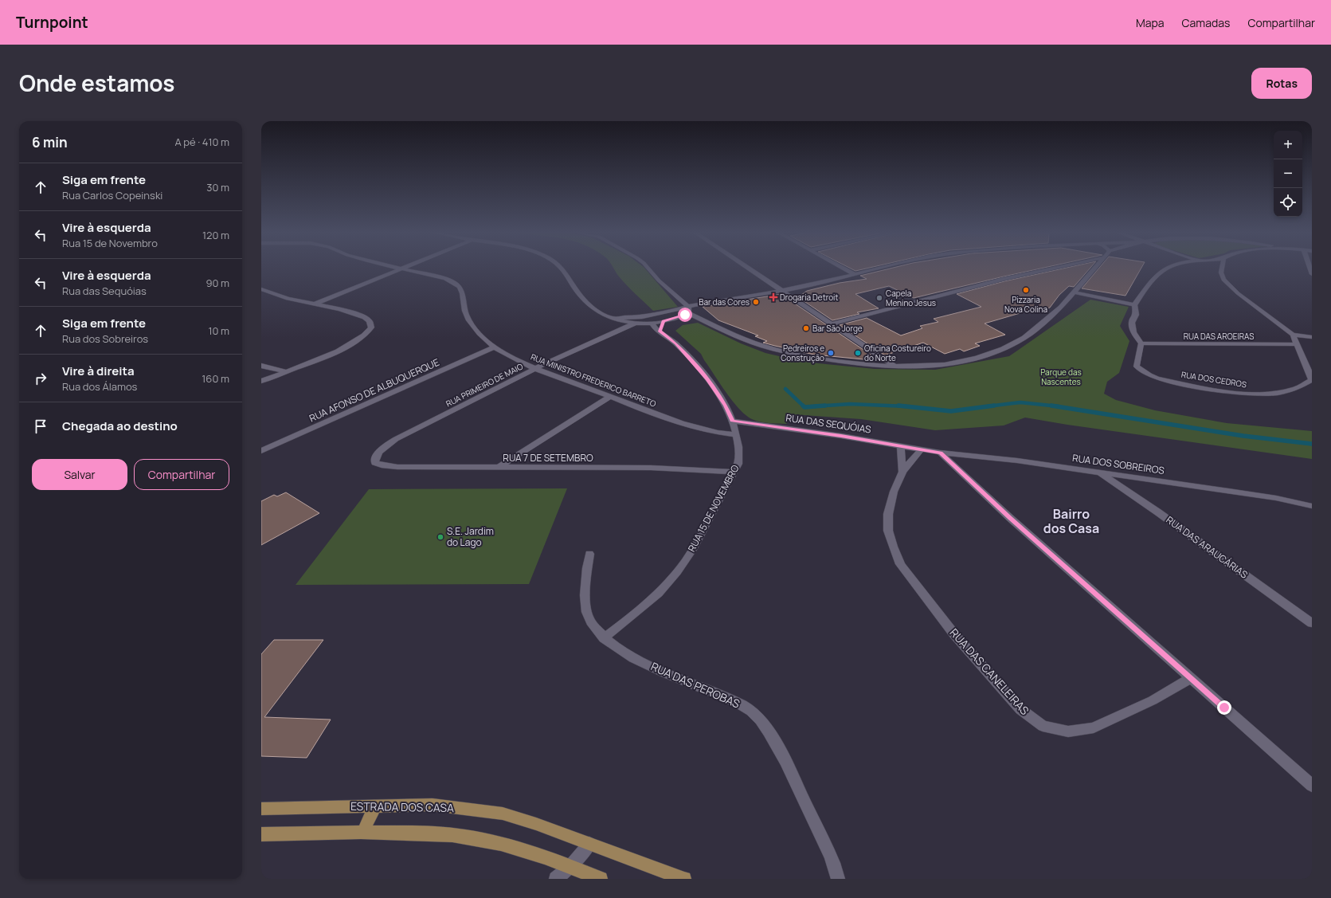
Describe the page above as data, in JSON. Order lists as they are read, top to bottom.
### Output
{
  "streets": {
    "main road": ["ESTRADA DOS CASA"],
    "street": [
      "RUA DAS AROEIRAS",
      "RUA DOS CEDROS",
      "RUA MINISTRO FREDERICO BARRETO",
      "RUA PRIMEIRO DE MAIO",
      "RUA AFONSO DE ALBUQUERQUE",
      "RUA DAS SEQUÓIAS",
      "RUA 7 DE SETEMBRO",
      "RUA DOS SOBREIROS",
      "RUA 15 DE NOVEMBRO",
      "RUA DAS ARAUCÁRIAS",
      "RUA DAS CANELEIRAS",
      "RUA DAS PEROBAS"
    ]
  },
  "crossings": [
    ["RUA DAS AROEIRAS", "RUA DOS CEDROS"],
    ["RUA MINISTRO FREDERICO BARRETO", "RUA PRIMEIRO DE MAIO"],
    ["RUA MINISTRO FREDERICO BARRETO", "RUA AFONSO DE ALBUQUERQUE"],
    ["RUA MINISTRO FREDERICO BARRETO", "RUA 15 DE NOVEMBRO"],
    ["RUA PRIMEIRO DE MAIO", "RUA 7 DE SETEMBRO"],
    ["RUA DAS SEQUÓIAS", "RUA DOS SOBREIROS"],
    ["RUA DAS SEQUÓIAS", "RUA 15 DE NOVEMBRO"],
    ["RUA DAS SEQUÓIAS", "RUA DAS CANELEIRAS"],
    ["RUA 7 DE SETEMBRO", "RUA 15 DE NOVEMBRO"],
    ["RUA DOS SOBREIROS", "RUA DAS ARAUCÁRIAS"],
    ["RUA DOS SOBREIROS", "RUA DAS CANELEIRAS"],
    ["RUA 15 DE NOVEMBRO", "RUA DAS PEROBAS"]
  ],
  "districts": ["Bairro dos Casa"],
  "parks": ["Parque das Nascentes"],
  "places": {
    "other": [
      "Pizzaria Nova Colina",
      "Capela Menino Jesus",
      "Bar das Cores",
      "Bar São Jorge",
      "Pedreiros e Construção",
      "Oficina Costureiro do Norte",
      "S.E. Jardim do Lago"
    ],
    "health": ["Drogaria Detroit"]
  },
  "page": {
    "header": "Turnpoint",
    "nav": ["Mapa", "Camadas", "Compartilhar"],
    "title": "Onde estamos",
    "buttons": [
      "Rotas",
      ["Salvar", "Compartilhar"]
    ],
    "heading": ["6 min", "A pé · 410 m"],
    "map_buttons": ["+", "−"],
    "list": [
      ["Siga em frente", "Rua Carlos Copeinski", "30 m"],
      ["Vire à esquerda", "Rua 15 de Novembro", "120 m"],
      ["Vire à esquerda", "Rua das Sequóias", "90 m"],
      ["Siga em frente", "Rua dos Sobreiros", "10 m"],
      ["Vire à direita", "Rua dos Álamos", "160 m"],
      "Chegada ao destino"
    ]
  }
}
